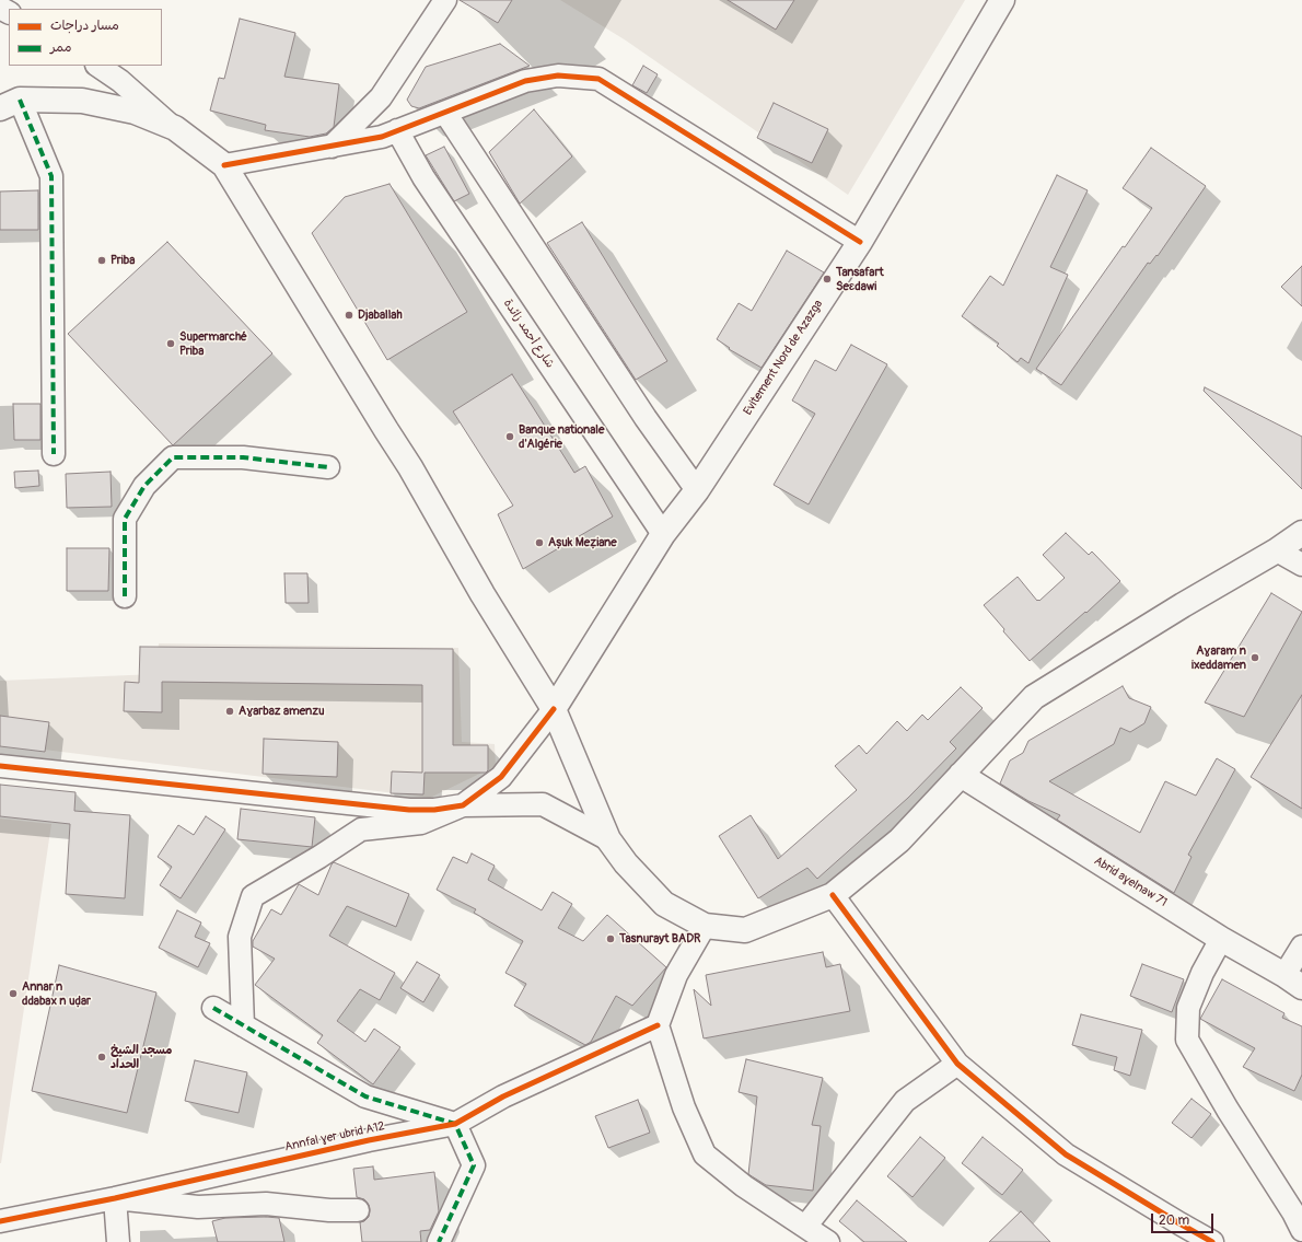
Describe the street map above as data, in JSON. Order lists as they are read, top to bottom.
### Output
{
  "streets": {
    "main road": ["Evitement Nord de Azazga", "Abrid aɣelnaw 71"],
    "street": ["شارع أحمد زائدة", "Annfal ɣer ubrid A12"]
  },
  "crossings": [
    ["شارع أحمد زائدة", "Evitement Nord de Azazga"]
  ],
  "places": [
    "Priba",
    "Tansafart Seɛdawi",
    "Djaballah",
    "Supermarché Priba",
    "Banque nationale d'Algérie",
    "Aṣuk Meẓiane",
    "Aɣaram n ixeddamen",
    "Aɣarbaz amenzu",
    "Tasnurayt BADR",
    "Annar n ddabax n uḍar",
    "مسجد الشيخ الحداد"
  ],
  "legend": ["مسار دراجات", "ممر"],
  "scale_bar": "20 m"
}
